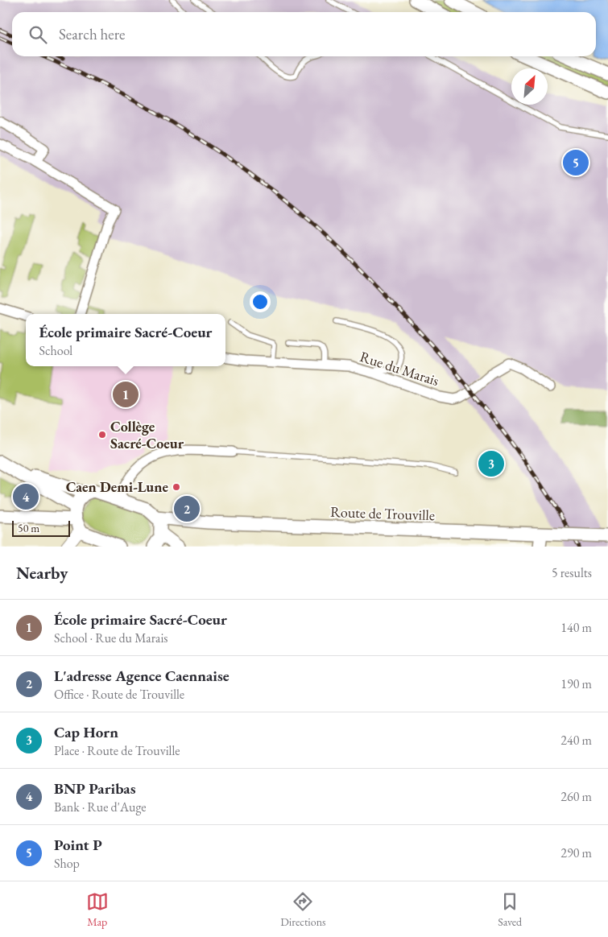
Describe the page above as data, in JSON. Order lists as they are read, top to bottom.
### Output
{
  "streets": {
    "main road": ["Route de Trouville"],
    "street": ["Rue du Marais"]
  },
  "places": ["Collège Sacré-Coeur", "Caen Demi-Lune"],
  "scale_bar": "50 m",
  "north": "top right",
  "page": {
    "search": "Search here",
    "pins": [
      "5",
      "1",
      "3",
      "4",
      "2"
    ],
    "popup": ["École primaire Sacré-Coeur", "School"],
    "scale": "50 m",
    "heading": ["Nearby", "5 results"],
    "list": [
      {
        "mark": "1",
        "name": "École primaire Sacré-Coeur",
        "note": "School · Rue du Marais",
        "value": "140 m"
      },
      {
        "mark": "2",
        "name": "L'adresse Agence Caennaise",
        "note": "Office · Route de Trouville",
        "value": "190 m"
      },
      {
        "mark": "3",
        "name": "Cap Horn",
        "note": "Place · Route de Trouville",
        "value": "240 m"
      },
      {
        "mark": "4",
        "name": "BNP Paribas",
        "note": "Bank · Rue d'Auge",
        "value": "260 m"
      },
      {
        "mark": "5",
        "name": "Point P",
        "note": "Shop",
        "value": "290 m"
      }
    ],
    "nav": ["Map", "Directions", "Saved"]
  }
}
